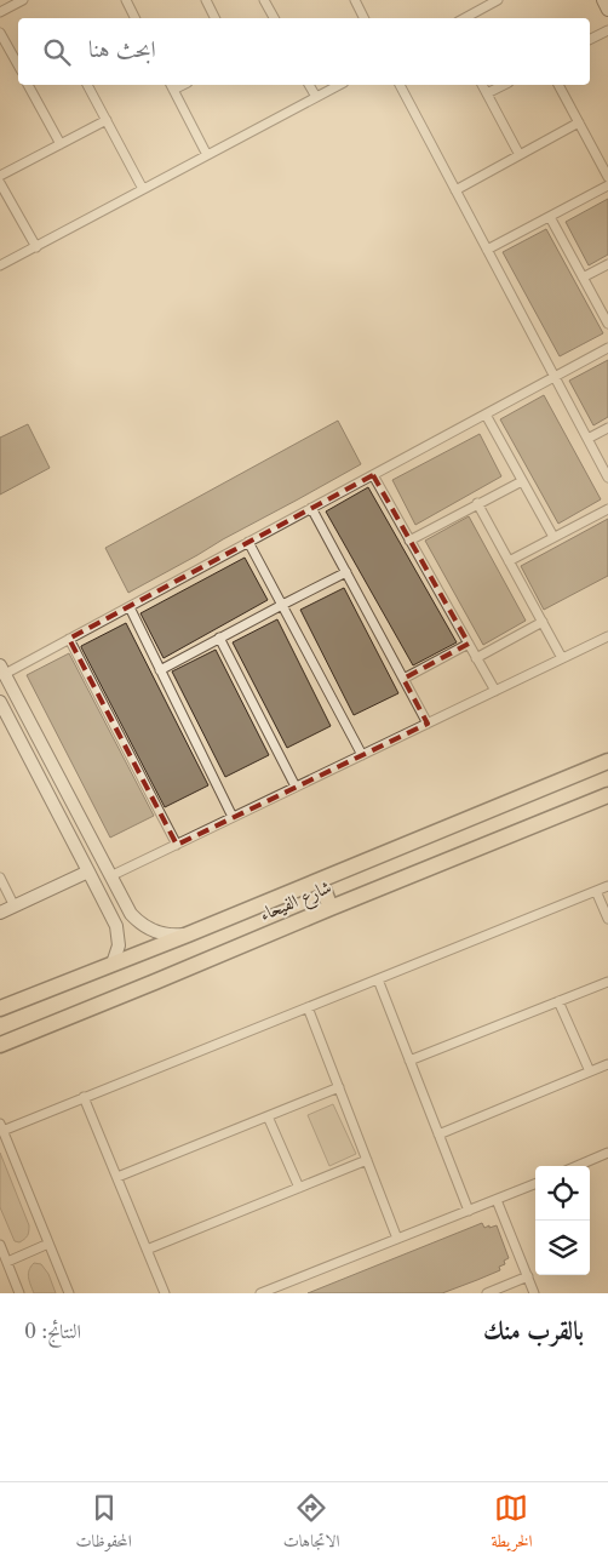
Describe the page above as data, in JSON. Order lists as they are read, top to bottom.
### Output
{
  "streets": {
    "highway": ["شارع الفيحاء"]
  },
  "page": {
    "search": "ابحث هنا",
    "heading": ["بالقرب منك", "النتائج: 0"],
    "nav": ["الخريطة", "الاتجاهات", "المحفوظات"]
  }
}
